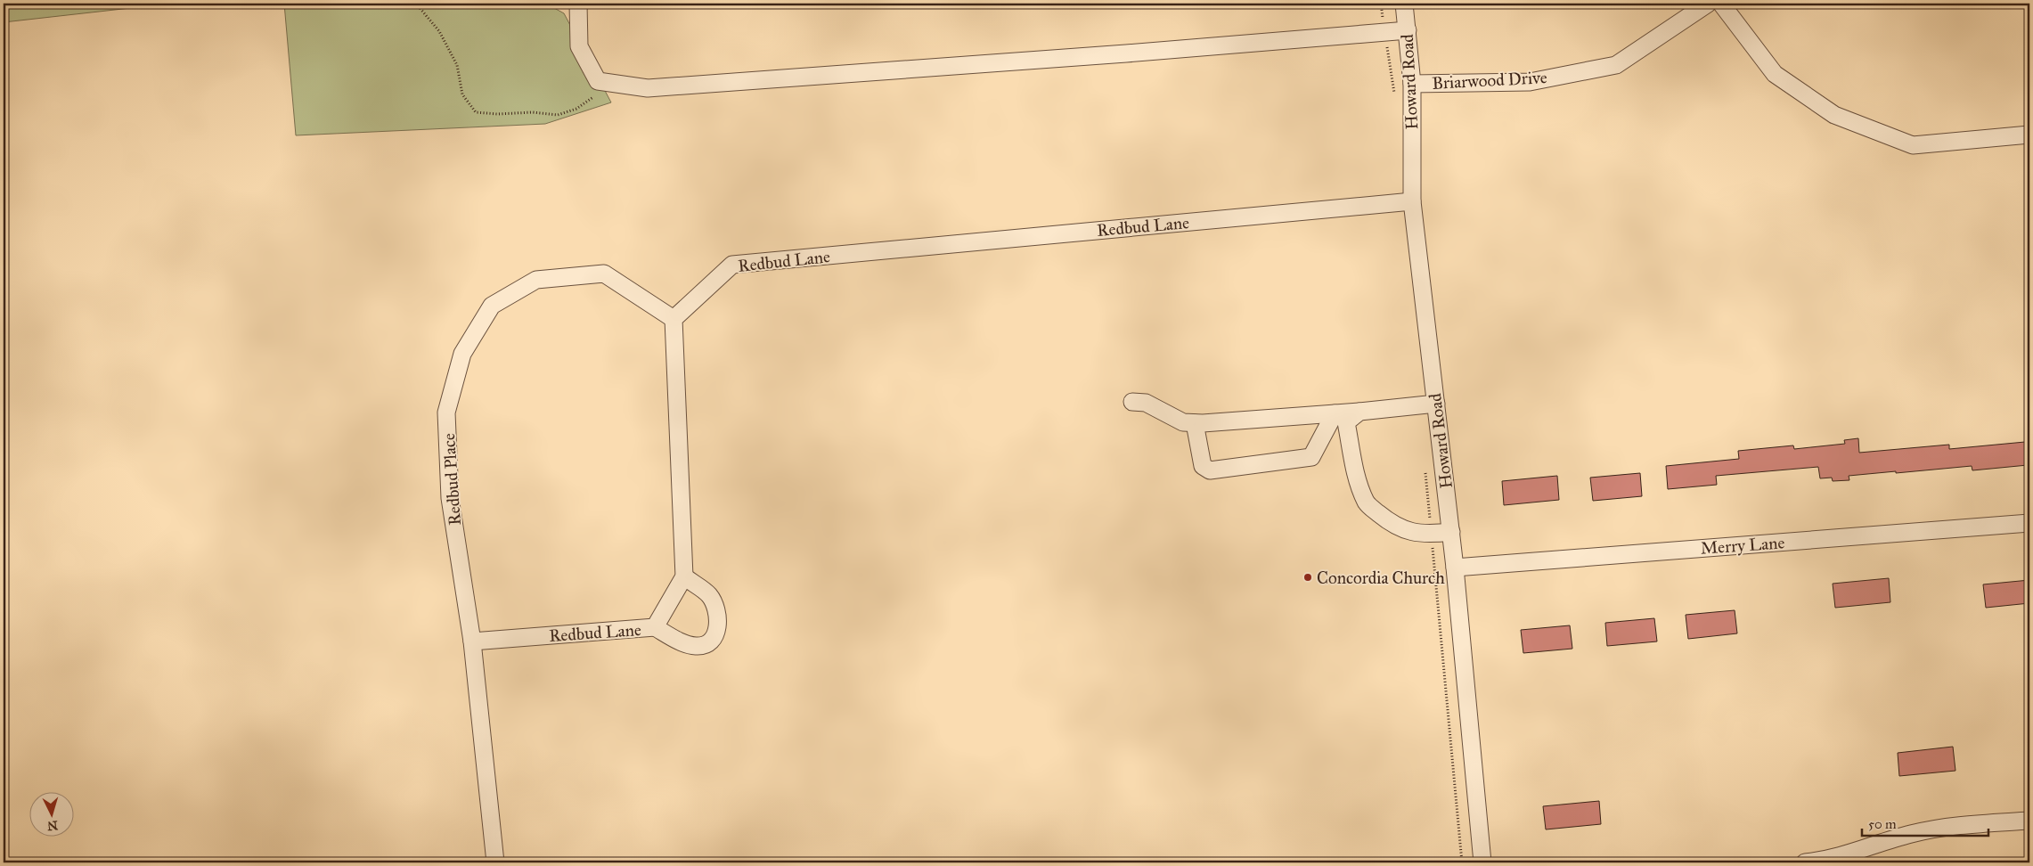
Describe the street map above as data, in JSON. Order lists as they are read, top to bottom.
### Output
{
  "streets": {
    "street": [
      "Briarwood Drive",
      "Howard Road",
      "Redbud Lane",
      "Redbud Place",
      "Merry Lane"
    ]
  },
  "crossings": [
    ["Briarwood Drive", "Howard Road"],
    ["Howard Road", "Redbud Lane"],
    ["Howard Road", "Merry Lane"],
    ["Redbud Lane", "Redbud Place"]
  ],
  "places": ["Concordia Church"],
  "scale_bar": "50 m",
  "north": "bottom"
}
